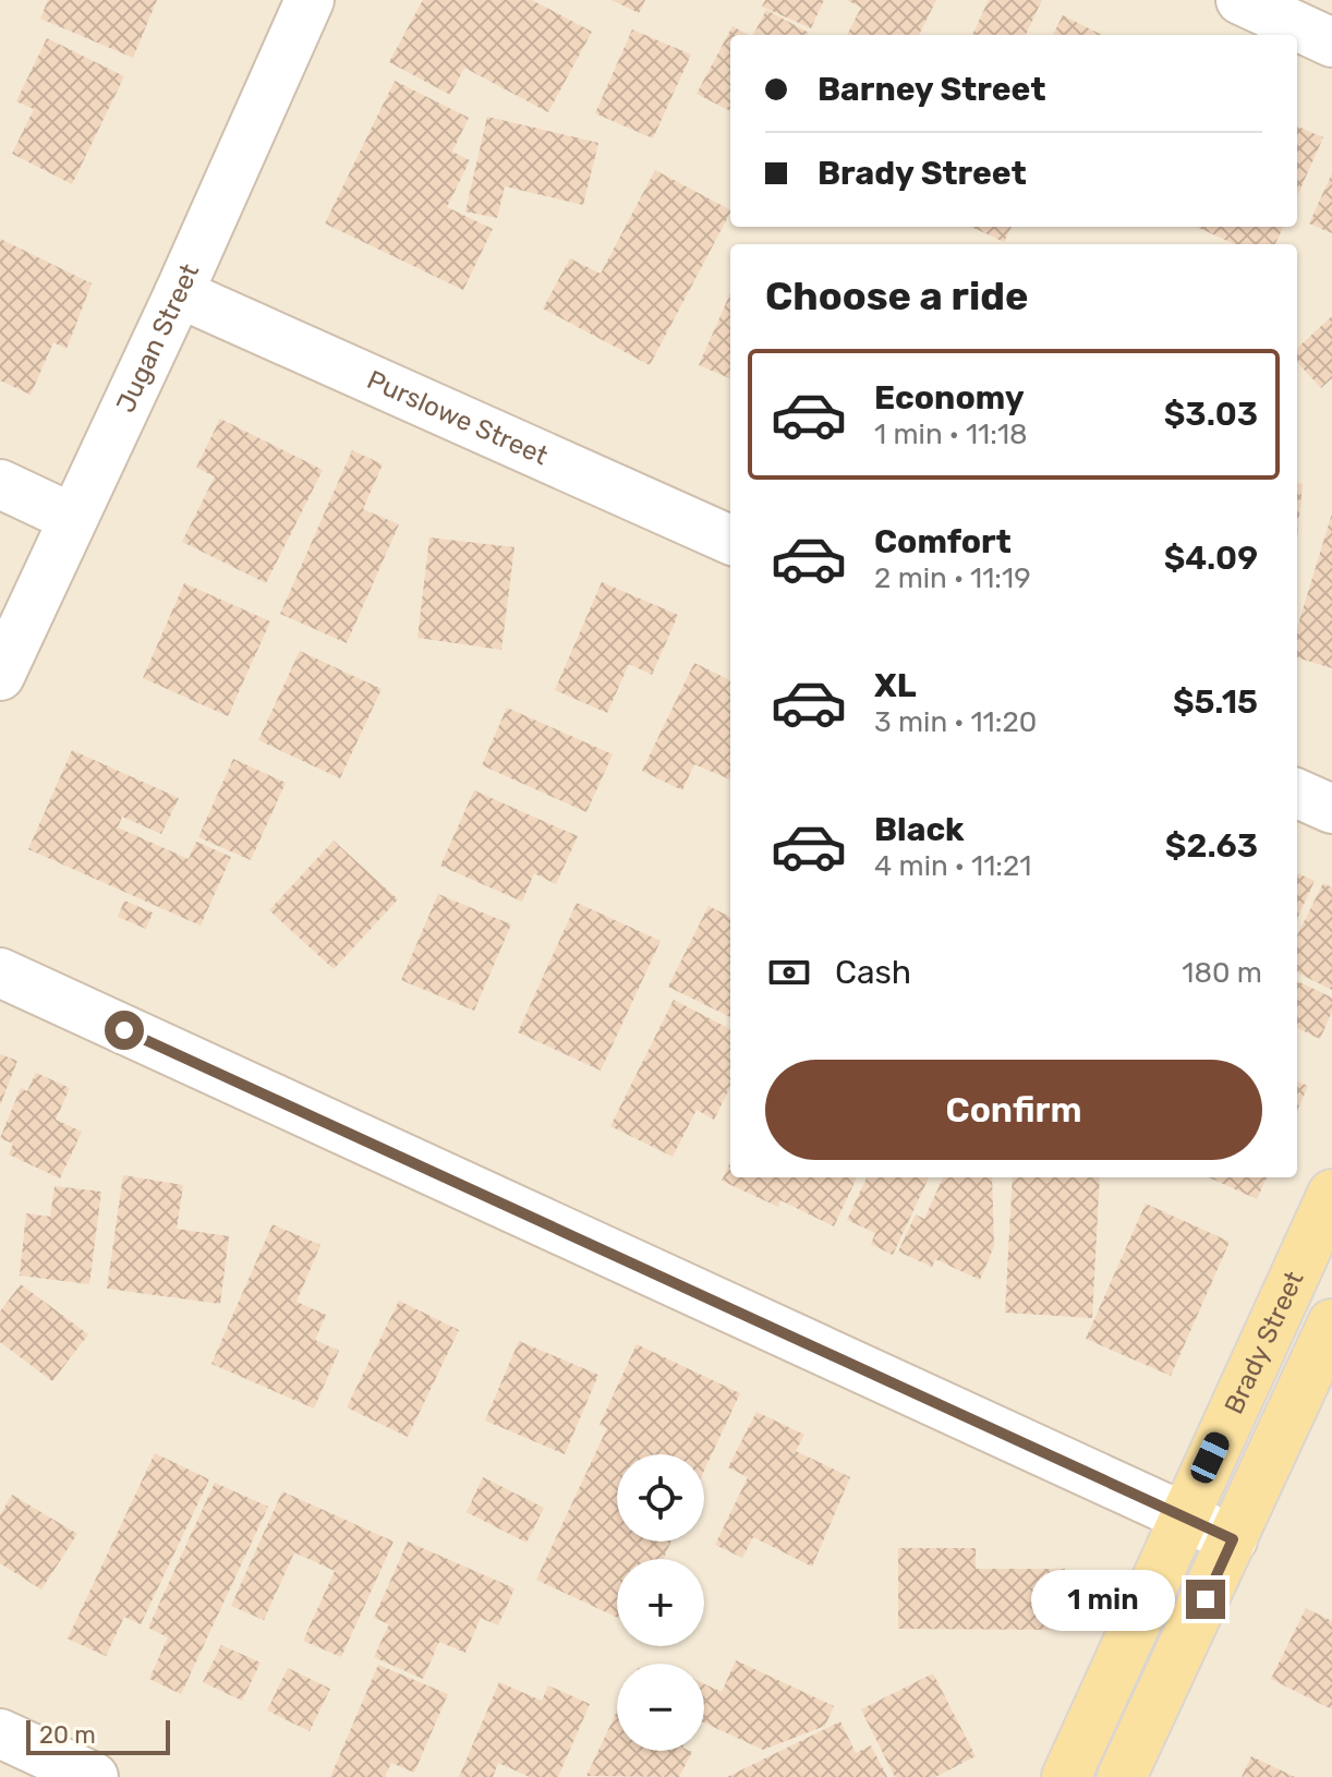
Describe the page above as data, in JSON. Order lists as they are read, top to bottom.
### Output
{
  "streets": {
    "main road": ["Brady Street"],
    "street": ["Jugan Street", "Purslowe Street"]
  },
  "crossings": [
    ["Jugan Street", "Purslowe Street"]
  ],
  "scale_bar": "20 m",
  "page": {
    "banner": ["Barney Street", "Brady Street"],
    "heading": "Choose a ride",
    "list": [
      {
        "name": "Economy",
        "note": "1 min · 11:18",
        "value": "$3.03"
      },
      {
        "name": "Comfort",
        "note": "2 min · 11:19",
        "value": "$4.09"
      },
      {
        "name": "XL",
        "note": "3 min · 11:20",
        "value": "$5.15"
      },
      {
        "name": "Black",
        "note": "4 min · 11:21",
        "value": "$2.63"
      }
    ],
    "pay": ["Cash", "180 m"],
    "buttons": "Confirm",
    "map_buttons": ["+", "−"],
    "bubble": "1 min",
    "scale": "20 m"
  }
}
